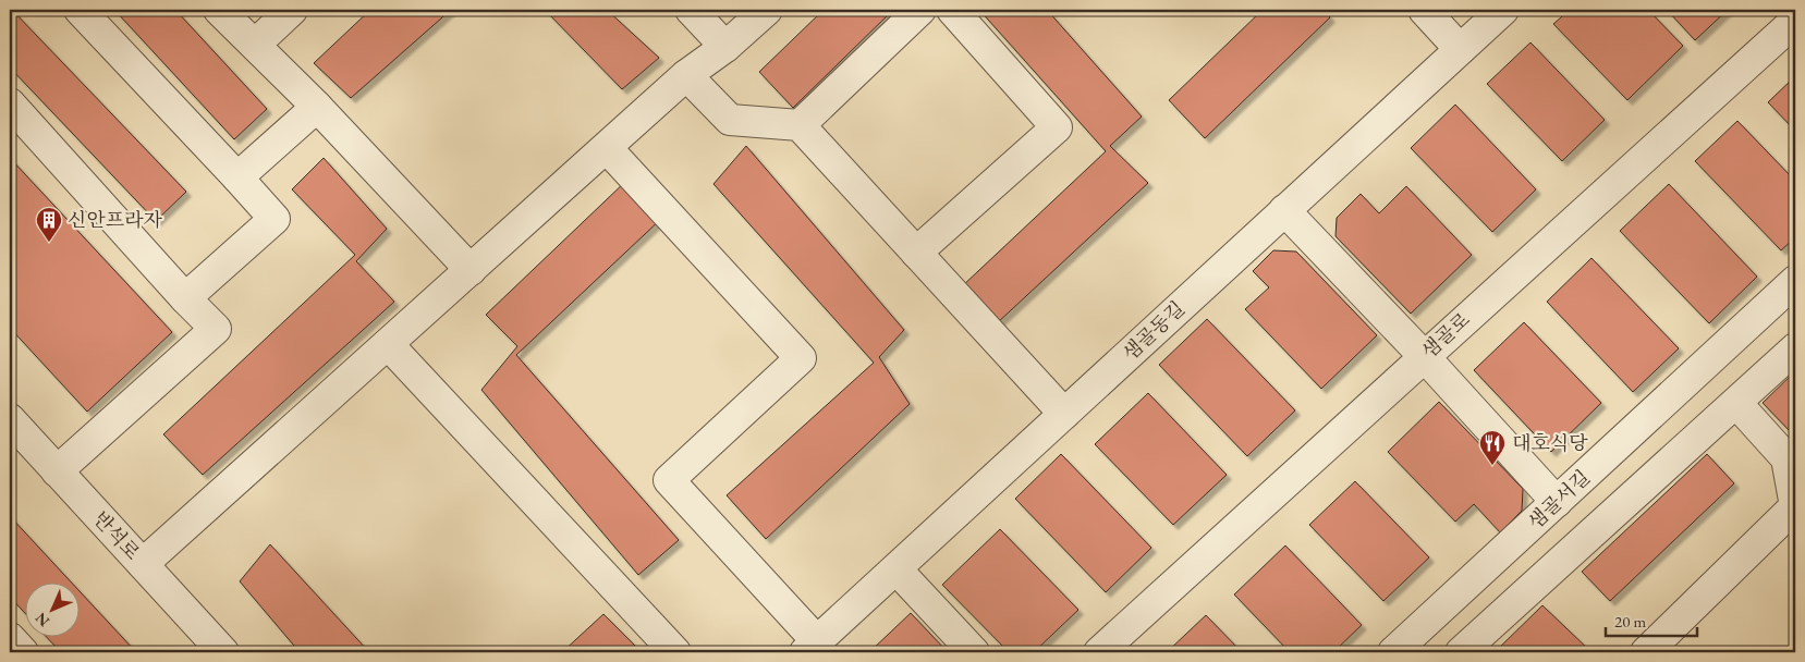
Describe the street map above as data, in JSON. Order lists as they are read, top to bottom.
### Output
{
  "streets": {
    "street": [
      "샘골동길",
      "샘골로",
      "샘골서길",
      "반석로"
    ]
  },
  "places": {
    "building": ["신안프라자"],
    "restaurant": ["대호식당"]
  },
  "scale_bar": "20 m",
  "north": "bottom left"
}
